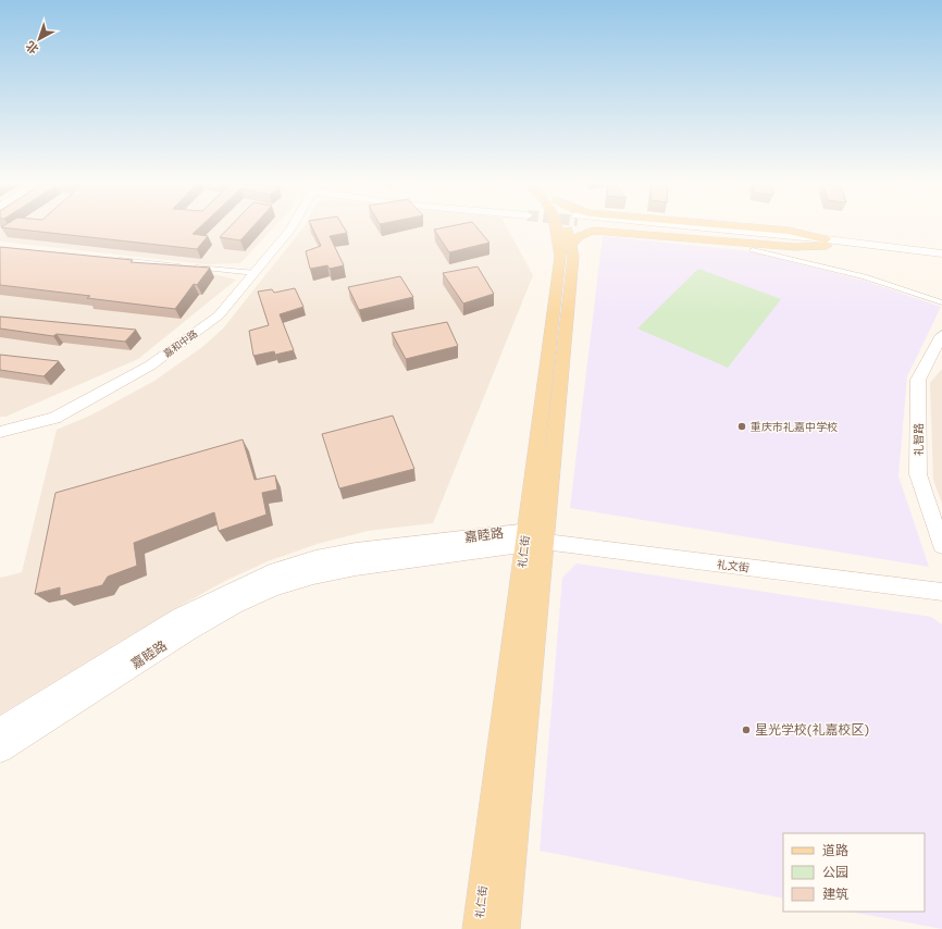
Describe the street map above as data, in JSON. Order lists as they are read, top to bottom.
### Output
{
  "streets": {
    "main road": ["礼仁街"],
    "street": [
      "嘉和中路",
      "礼智路",
      "嘉睦路",
      "礼文街"
    ]
  },
  "crossings": [
    ["嘉睦路", "礼仁街"],
    ["嘉睦路", "礼文街"],
    ["礼仁街", "礼文街"]
  ],
  "places": ["重庆市礼嘉中学校", "星光学校(礼嘉校区)"],
  "legend": ["道路", "公园", "建筑"],
  "north": "bottom left"
}
